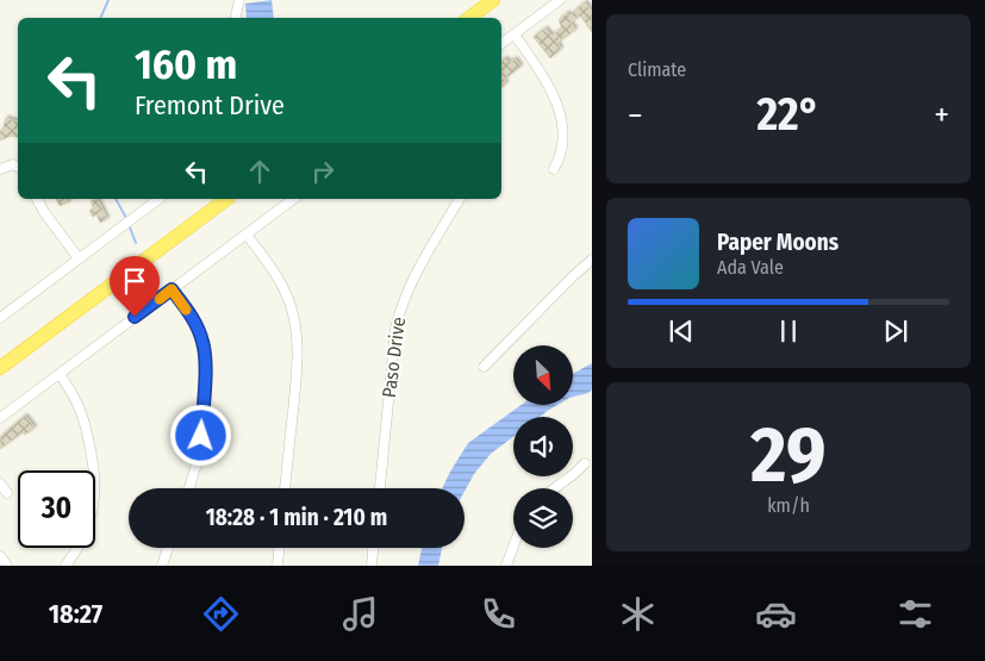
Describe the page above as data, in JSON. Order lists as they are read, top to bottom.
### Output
{
  "streets": {
    "street": ["Paso Drive"]
  },
  "north": "bottom right",
  "page": {
    "tile": [
      "Climate",
      ["29", "km/h"]
    ],
    "turn": ["160 m", "Fremont Drive"],
    "heat": ["−", "22°", "+"],
    "song": ["Paper Moons", "Ada Vale"],
    "limit": "30",
    "trip": "18:28 · 1 min · 210 m",
    "tabs": "18:27"
  }
}
